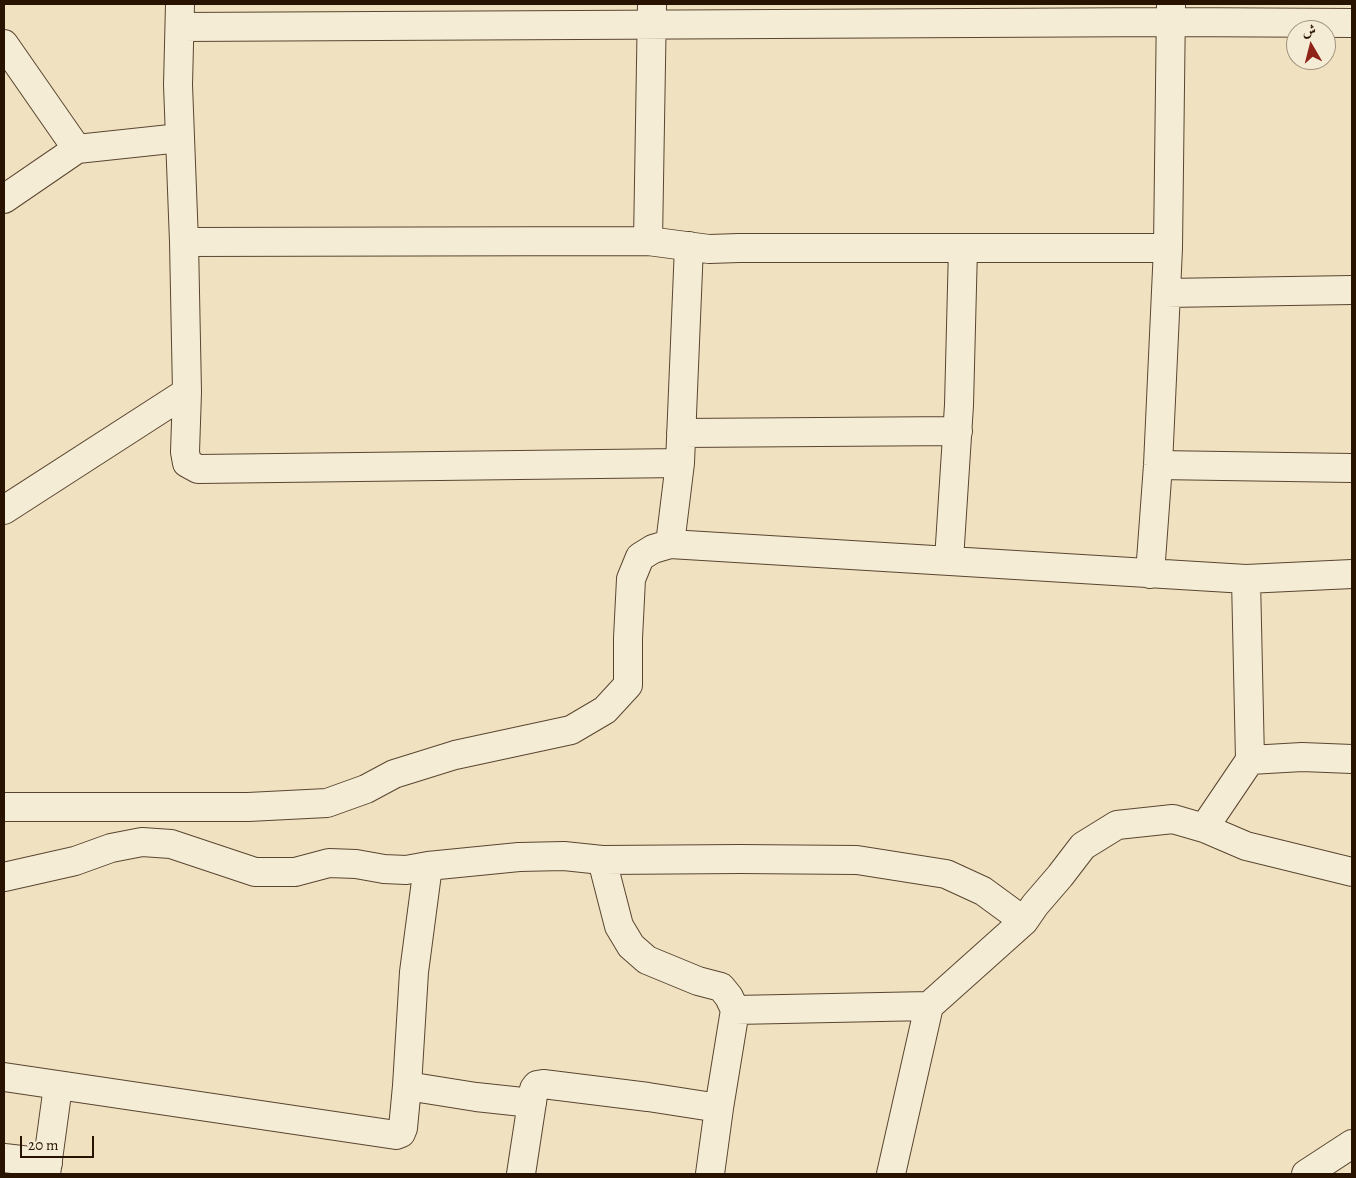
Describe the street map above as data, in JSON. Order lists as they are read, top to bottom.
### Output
{
  "scale_bar": "20 m",
  "north": "top"
}
